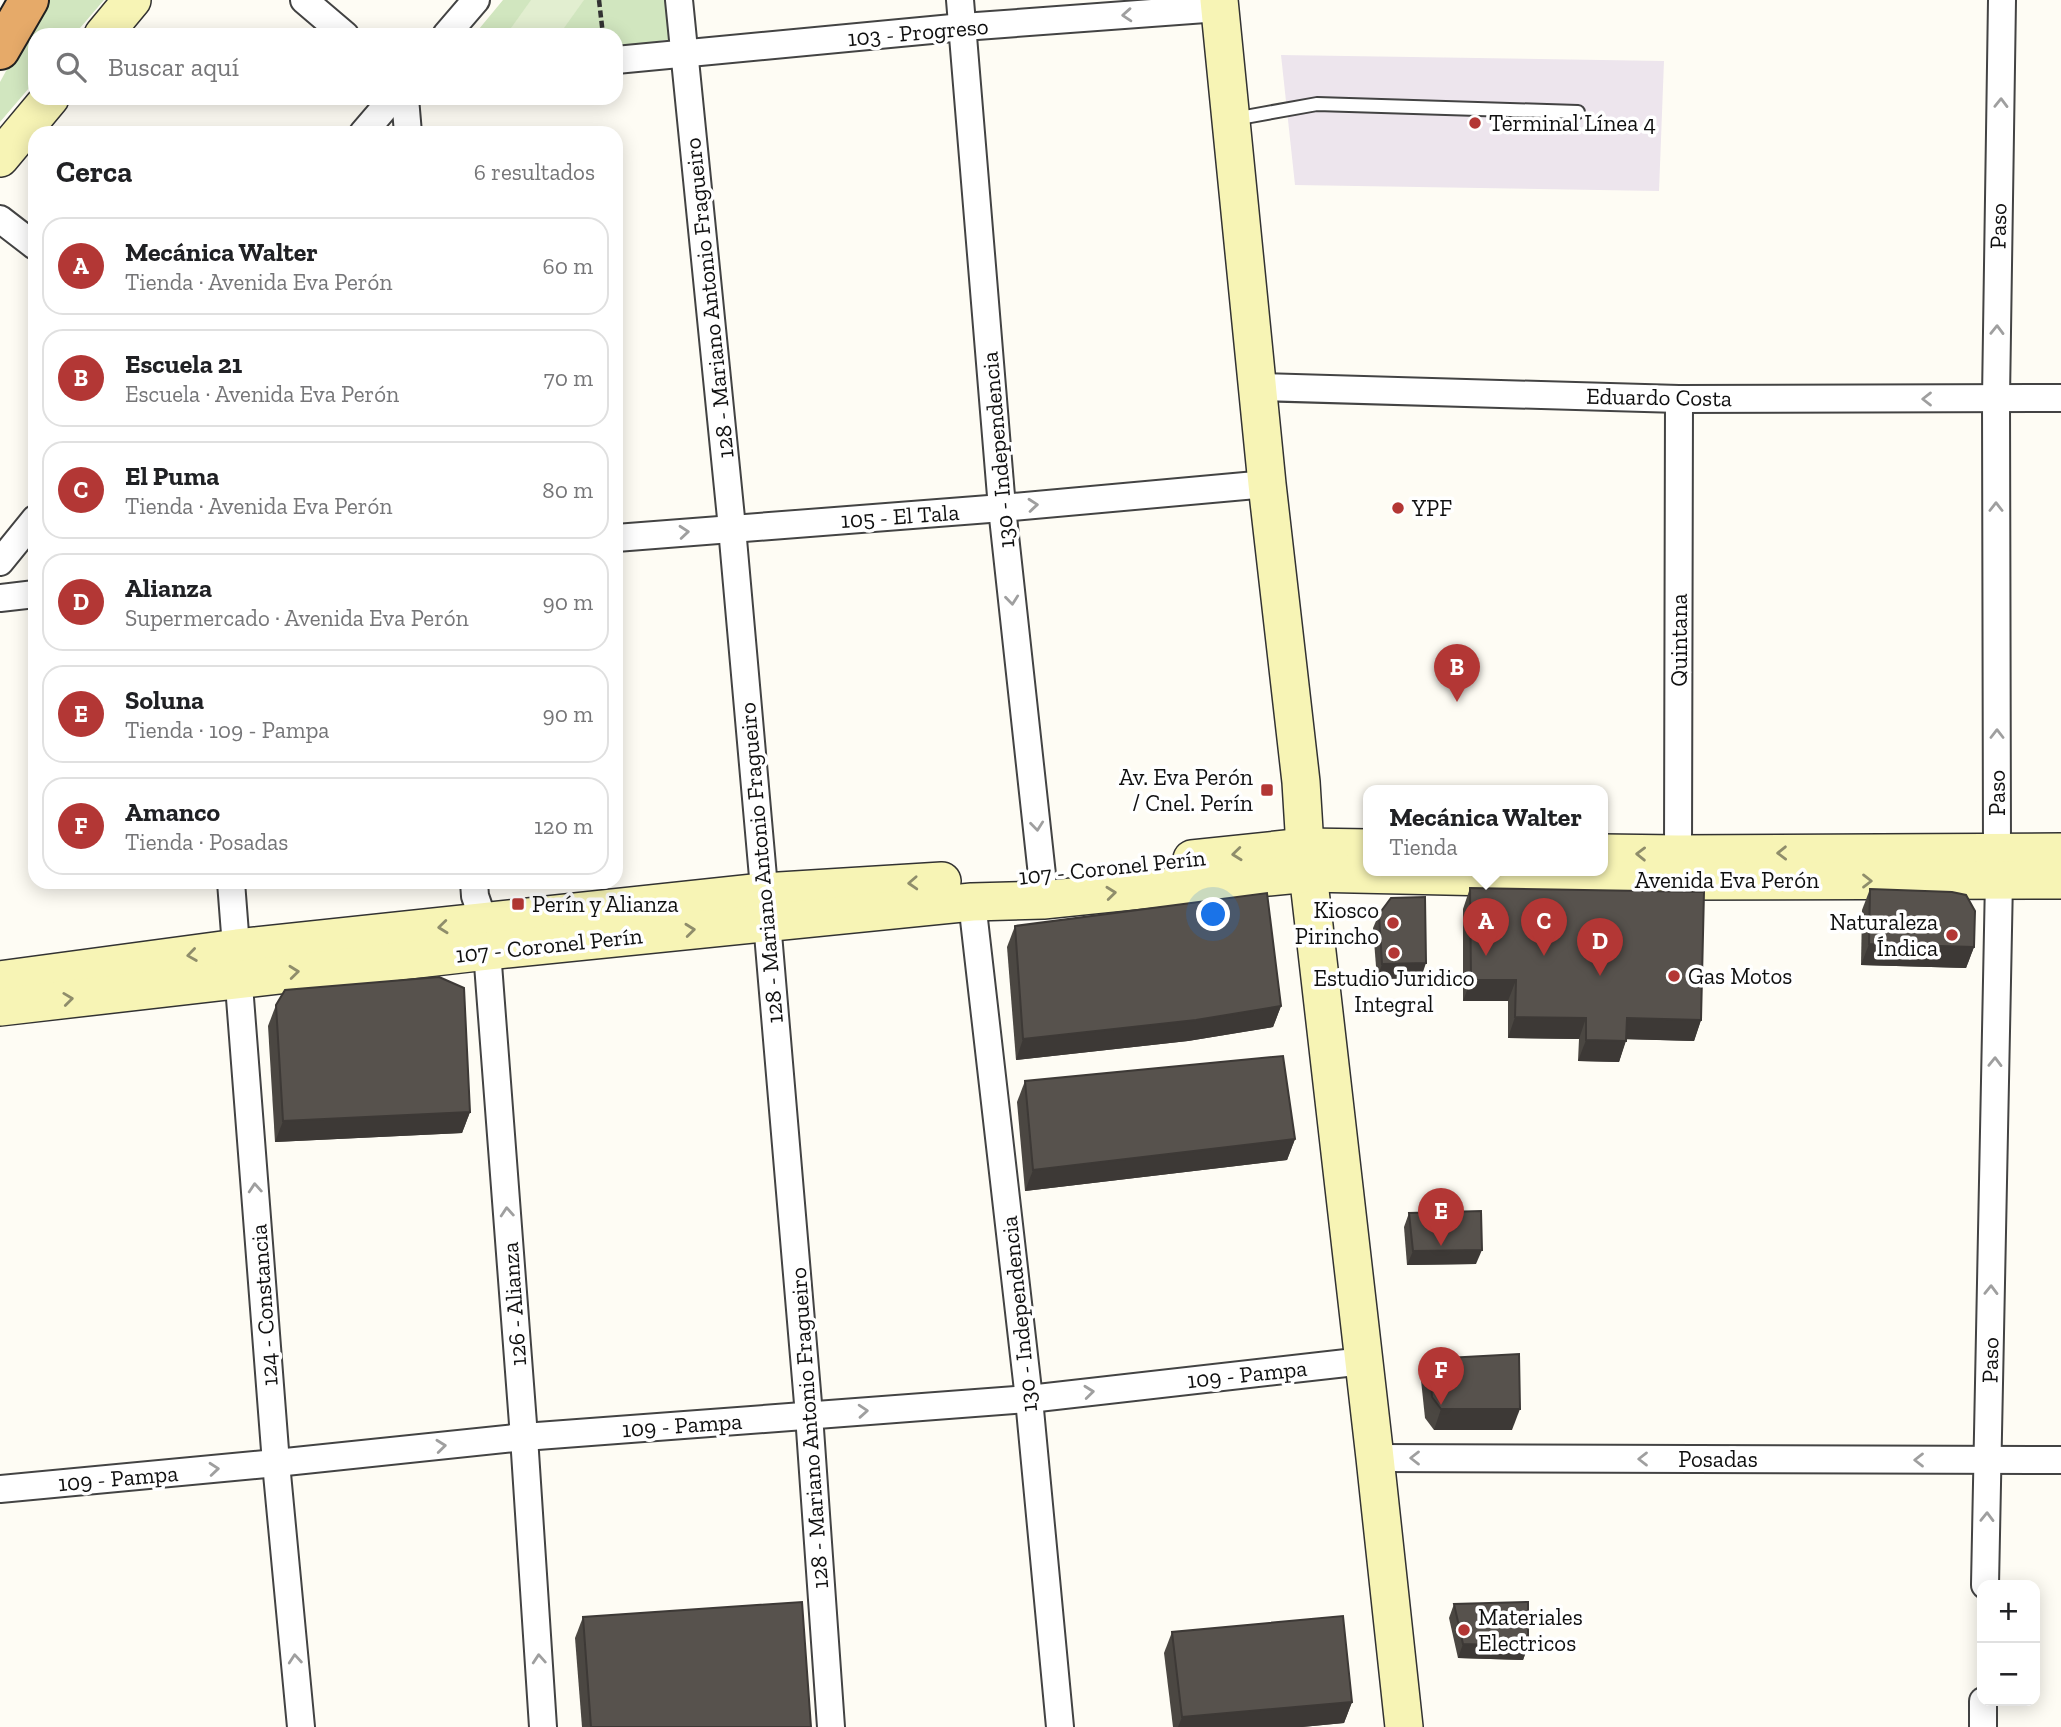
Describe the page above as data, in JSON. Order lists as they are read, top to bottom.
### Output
{
  "streets": {
    "main road": ["107 - Coronel Perín", "Avenida Eva Perón"],
    "street": [
      "103 - Progreso",
      "Paso",
      "128 - Mariano Antonio Fragueiro",
      "Eduardo Costa",
      "130 - Independencia",
      "105 - El Tala",
      "Quintana",
      "126 - Alianza",
      "124 - Constancia",
      "109 - Pampa",
      "Posadas"
    ]
  },
  "crossings": [
    ["103 - Progreso", "128 - Mariano Antonio Fragueiro"],
    ["103 - Progreso", "130 - Independencia"],
    ["Paso", "Eduardo Costa"],
    ["Paso", "Avenida Eva Perón"],
    ["Paso", "Posadas"],
    ["128 - Mariano Antonio Fragueiro", "105 - El Tala"],
    ["128 - Mariano Antonio Fragueiro", "107 - Coronel Perín"],
    ["128 - Mariano Antonio Fragueiro", "109 - Pampa"],
    ["Eduardo Costa", "Quintana"],
    ["130 - Independencia", "105 - El Tala"],
    ["130 - Independencia", "107 - Coronel Perín"],
    ["130 - Independencia", "109 - Pampa"],
    ["Quintana", "Avenida Eva Perón"],
    ["107 - Coronel Perín", "Avenida Eva Perón"],
    ["107 - Coronel Perín", "126 - Alianza"],
    ["107 - Coronel Perín", "124 - Constancia"],
    ["126 - Alianza", "109 - Pampa"],
    ["124 - Constancia", "109 - Pampa"]
  ],
  "one_way": [
    "103 - Progreso",
    "Paso",
    "Eduardo Costa",
    "105 - El Tala",
    "126 - Alianza",
    "124 - Constancia",
    "109 - Pampa",
    "Posadas"
  ],
  "places": {
    "other": [
      "Terminal Línea 4",
      "YPF",
      "Kiosco Pirincho",
      "Naturaleza Índica",
      "Estudio Juridico Integral",
      "Gas Motos",
      "Materiales Electricos"
    ],
    "transit": ["Av. Eva Perón / Cnel. Perín", "Perín y Alianza"]
  },
  "page": {
    "search": "Buscar aquí",
    "heading": ["Cerca", "6 resultados"],
    "list": [
      {
        "mark": "A",
        "name": "Mecánica Walter",
        "note": "Tienda · Avenida Eva Perón",
        "value": "60 m"
      },
      {
        "mark": "B",
        "name": "Escuela 21",
        "note": "Escuela · Avenida Eva Perón",
        "value": "70 m"
      },
      {
        "mark": "C",
        "name": "El Puma",
        "note": "Tienda · Avenida Eva Perón",
        "value": "80 m"
      },
      {
        "mark": "D",
        "name": "Alianza",
        "note": "Supermercado · Avenida Eva Perón",
        "value": "90 m"
      },
      {
        "mark": "E",
        "name": "Soluna",
        "note": "Tienda · 109 - Pampa",
        "value": "90 m"
      },
      {
        "mark": "F",
        "name": "Amanco",
        "note": "Tienda · Posadas",
        "value": "120 m"
      }
    ],
    "pins": [
      "B",
      "A",
      "C",
      "D",
      "E",
      "F"
    ],
    "popup": ["Mecánica Walter", "Tienda"],
    "map_buttons": ["+", "−"]
  }
}
